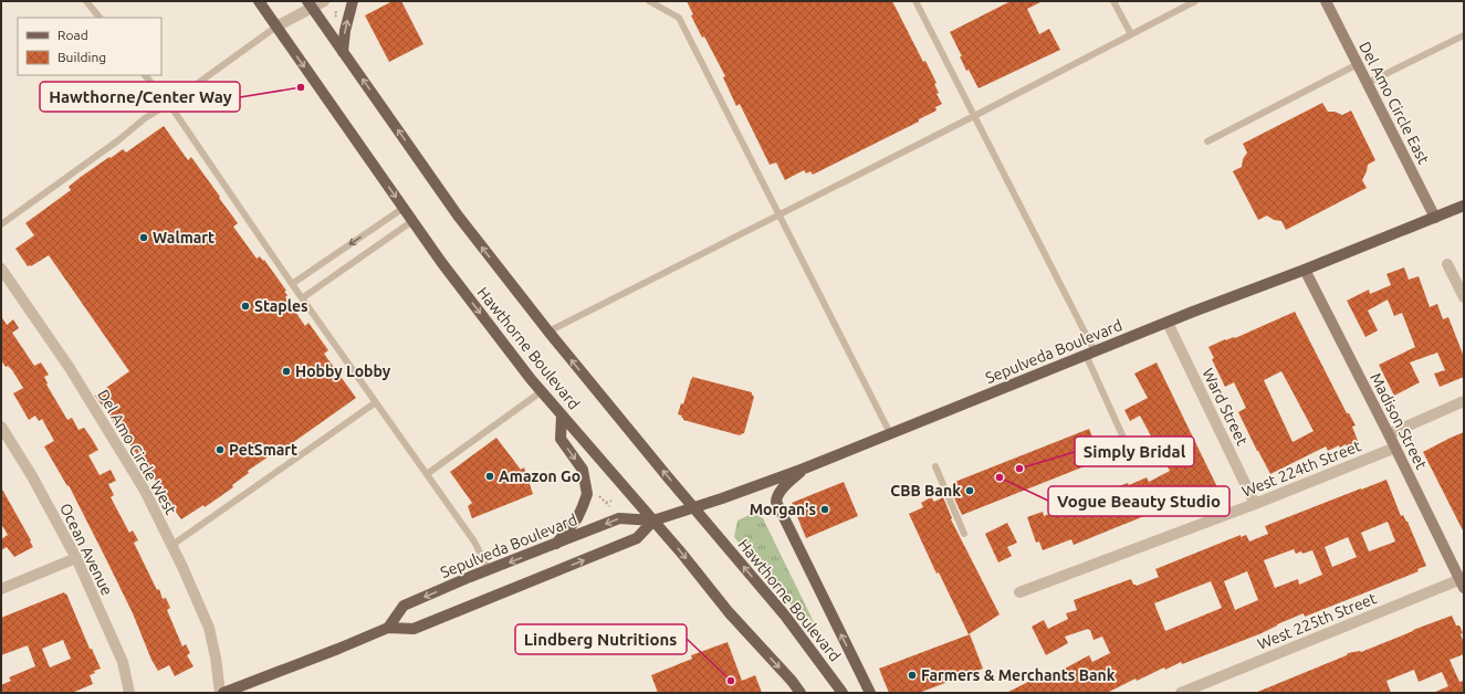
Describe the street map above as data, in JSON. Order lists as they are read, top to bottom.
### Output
{
  "streets": {
    "main road": ["Hawthorne Boulevard", "Sepulveda Boulevard"],
    "street": [
      "Del Amo Circle East",
      "Ward Street",
      "Madison Street",
      "Del Amo Circle West",
      "West 224th Street",
      "Ocean Avenue",
      "West 225th Street"
    ]
  },
  "crossings": [
    ["Del Amo Circle East", "Sepulveda Boulevard"],
    ["Hawthorne Boulevard", "Sepulveda Boulevard"],
    ["Sepulveda Boulevard", "Ward Street"],
    ["Sepulveda Boulevard", "Madison Street"],
    ["Ward Street", "West 224th Street"],
    ["Madison Street", "West 224th Street"],
    ["Madison Street", "West 225th Street"]
  ],
  "places": [
    "Hawthorne/Center Way",
    "Walmart",
    "Staples",
    "Hobby Lobby",
    "PetSmart",
    "Simply Bridal",
    "Amazon Go",
    "Vogue Beauty Studio",
    "CBB Bank",
    "Morgan's",
    "Farmers & Merchants Bank",
    "Lindberg Nutritions"
  ],
  "legend": ["Road", "Building"]
}
